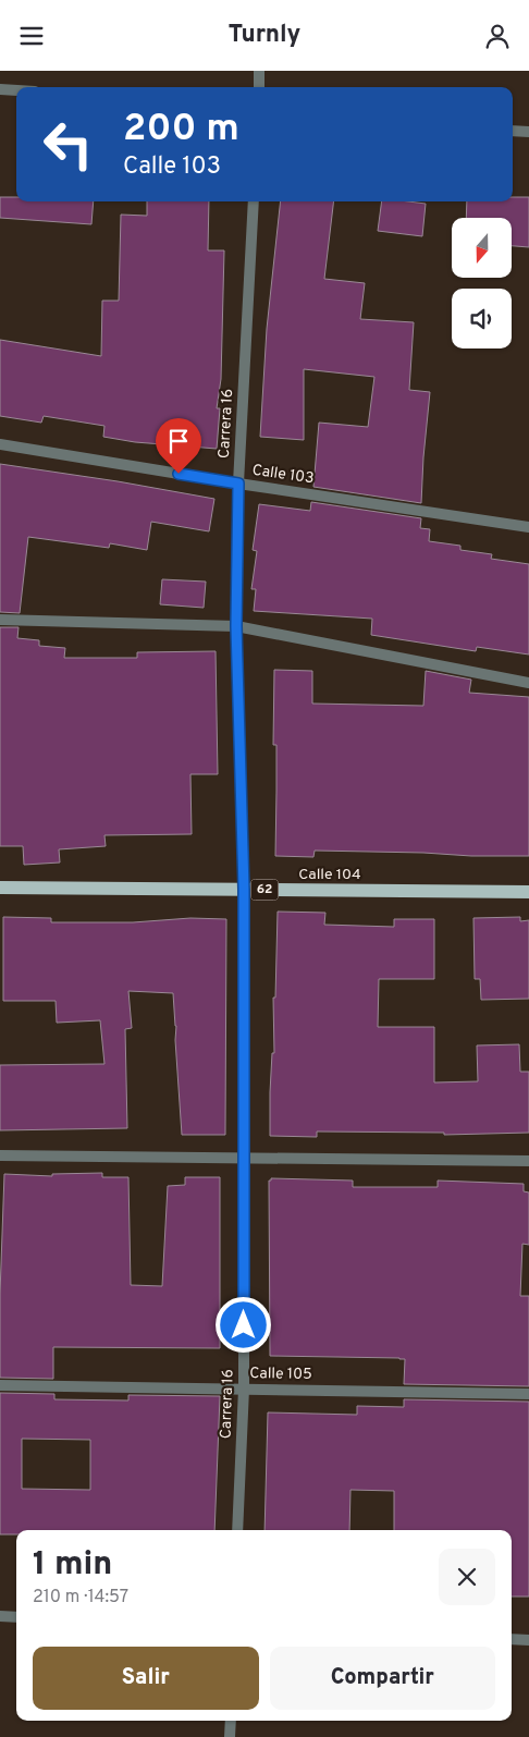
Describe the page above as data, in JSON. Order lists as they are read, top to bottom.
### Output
{
  "streets": {
    "main road": ["Calle 104", "62"],
    "street": ["Carrera 16", "Calle 103", "Calle 105"]
  },
  "crossings": [
    ["Carrera 16", "Calle 103"],
    ["Carrera 16", "Calle 104"],
    ["Carrera 16", "Calle 105"]
  ],
  "north": "bottom",
  "page": {
    "header": "Turnly",
    "turn": ["200 m", "Calle 103"],
    "heading": ["1 min", "210 m · 14:57"],
    "buttons": ["Salir", "Compartir"]
  }
}
